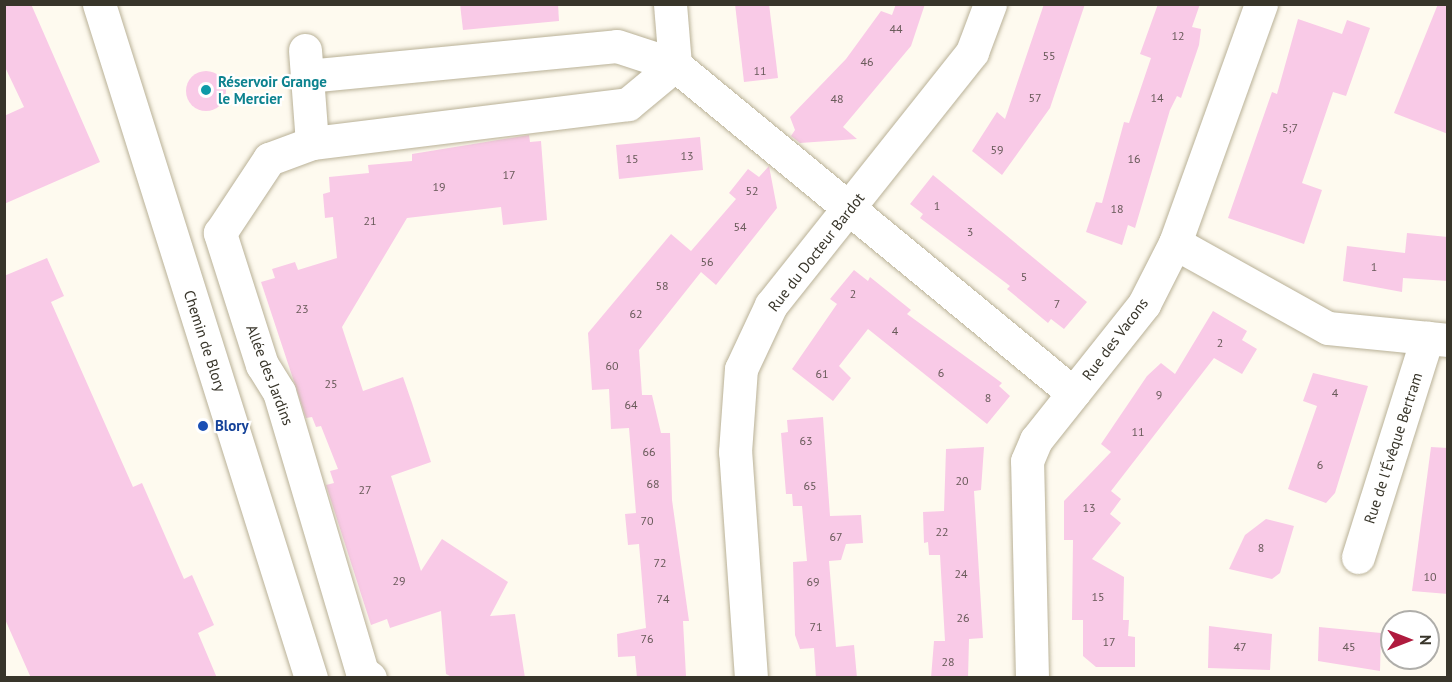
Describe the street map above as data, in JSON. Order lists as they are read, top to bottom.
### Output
{
  "streets": {
    "street": [
      "Rue du Docteur Bardot",
      "Rue des Vacons",
      "Chemin de Blory",
      "Allée des Jardins",
      "Rue de l'Évêque Bertram"
    ]
  },
  "crossings": [
    ["Rue des Vacons", "Rue de l'Évêque Bertram"]
  ],
  "places": ["Réservoir Grange le Mercier", "Blory"],
  "house_numbers": [
    "44",
    "12",
    "55",
    "46",
    "11",
    "57",
    "14",
    "48",
    "5;7",
    "59",
    "13",
    "15",
    "16",
    "17",
    "19",
    "52",
    "1",
    "18",
    "21",
    "54",
    "3",
    "56",
    "1",
    "5",
    "58",
    "2",
    "7",
    "23",
    "62",
    "4",
    "2",
    "60",
    "6",
    "61",
    "25",
    "4",
    "9",
    "8",
    "64",
    "11",
    "63",
    "66",
    "6",
    "20",
    "68",
    "65",
    "27",
    "13",
    "70",
    "22",
    "67",
    "8",
    "72",
    "24",
    "10",
    "29",
    "69",
    "15",
    "74",
    "26",
    "71",
    "76",
    "17",
    "47",
    "45",
    "28"
  ],
  "north": "right"
}
